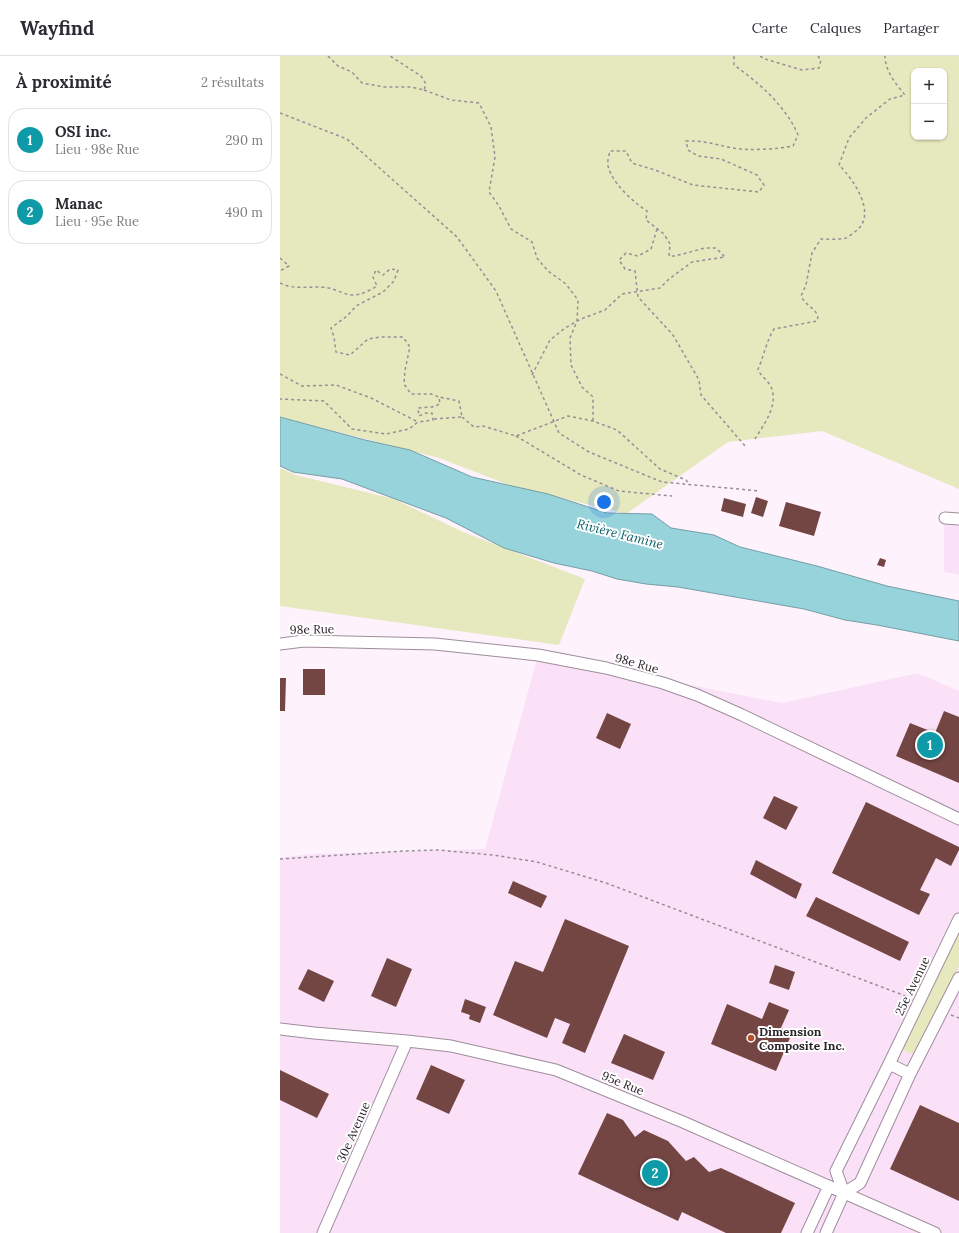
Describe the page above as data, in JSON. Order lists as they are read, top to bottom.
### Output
{
  "streets": {
    "street": [
      "98e Rue",
      "25e Avenue",
      "95e Rue",
      "30e Avenue"
    ]
  },
  "crossings": [
    ["25e Avenue", "95e Rue"],
    ["95e Rue", "30e Avenue"]
  ],
  "water": ["Rivière Famine"],
  "places": ["Dimension Composite Inc."],
  "page": {
    "header": "Wayfind",
    "nav": ["Carte", "Calques", "Partager"],
    "heading": ["À proximité", "2 résultats"],
    "map_buttons": ["+", "−"],
    "list": [
      {
        "mark": "1",
        "name": "OSI inc.",
        "note": "Lieu · 98e Rue",
        "value": "290 m"
      },
      {
        "mark": "2",
        "name": "Manac",
        "note": "Lieu · 95e Rue",
        "value": "490 m"
      }
    ],
    "pins": ["1", "2"]
  }
}
